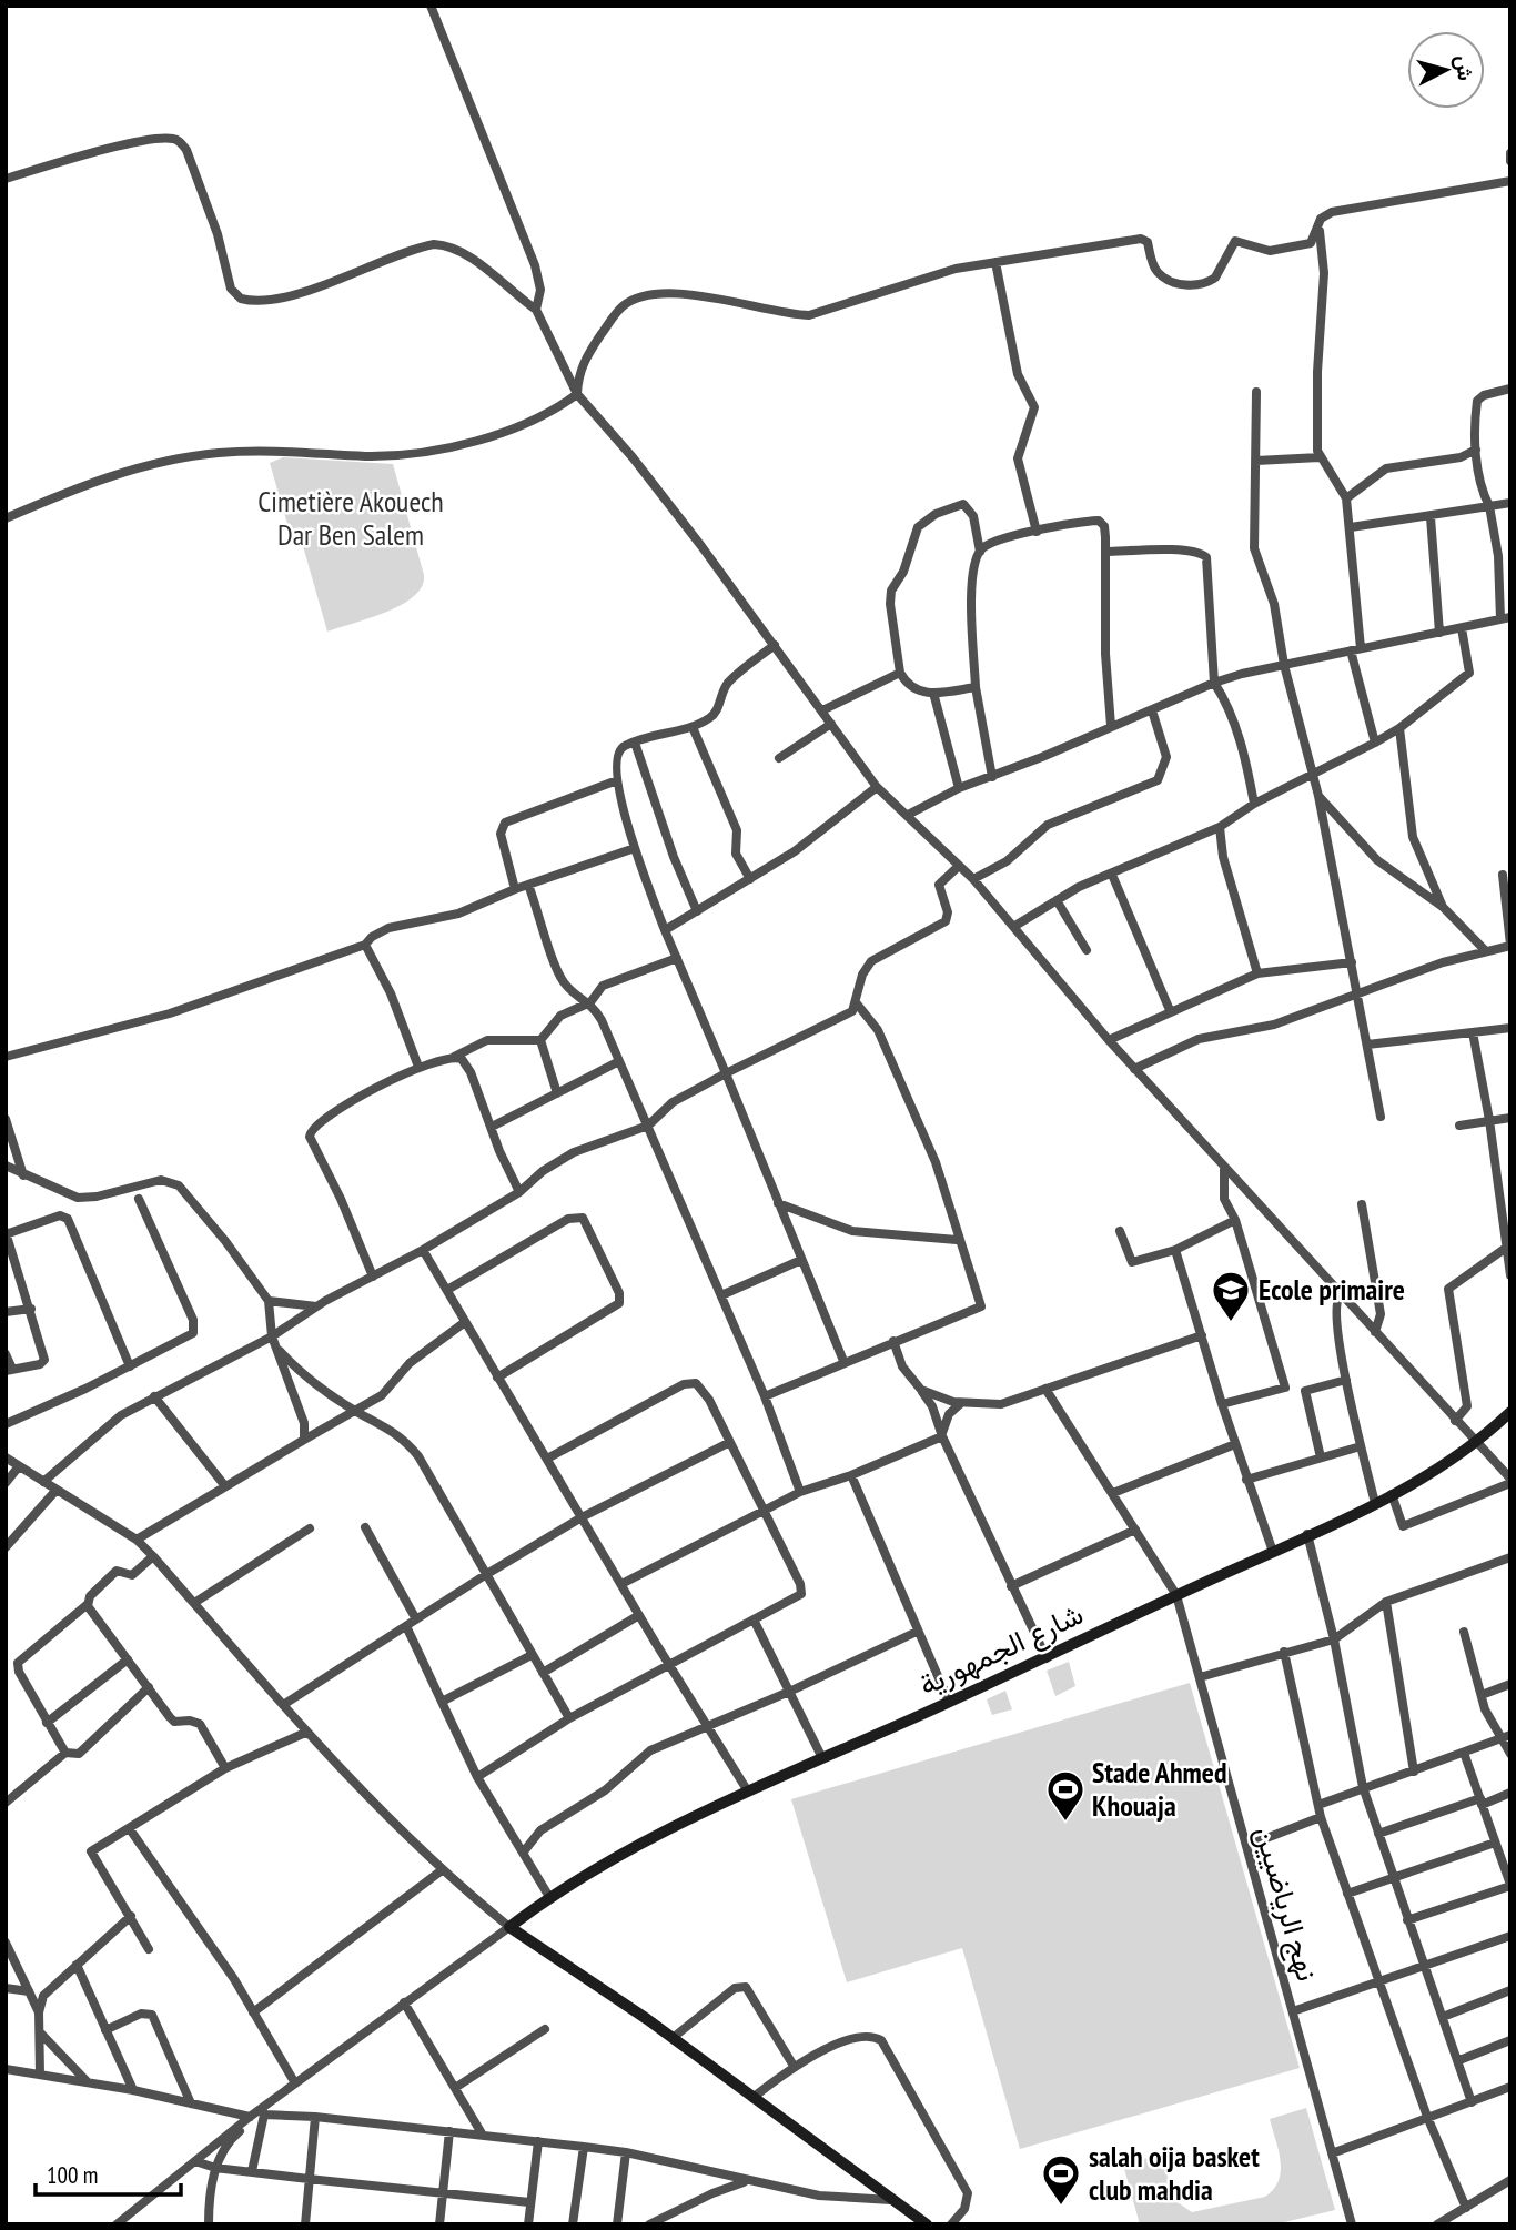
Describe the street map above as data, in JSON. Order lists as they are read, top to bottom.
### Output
{
  "streets": {
    "main road": ["شارع الجمهورية"],
    "street": ["نهج الرياضيين"]
  },
  "crossings": [
    ["شارع الجمهورية", "نهج الرياضيين"]
  ],
  "parks": ["Cimetière Akouech Dar Ben Salem"],
  "places": {
    "school or university": ["Ecole primaire"],
    "sports": ["Stade Ahmed Khouaja", "salah oija basket club mahdia"]
  },
  "scale_bar": "100 m",
  "north": "right"
}
